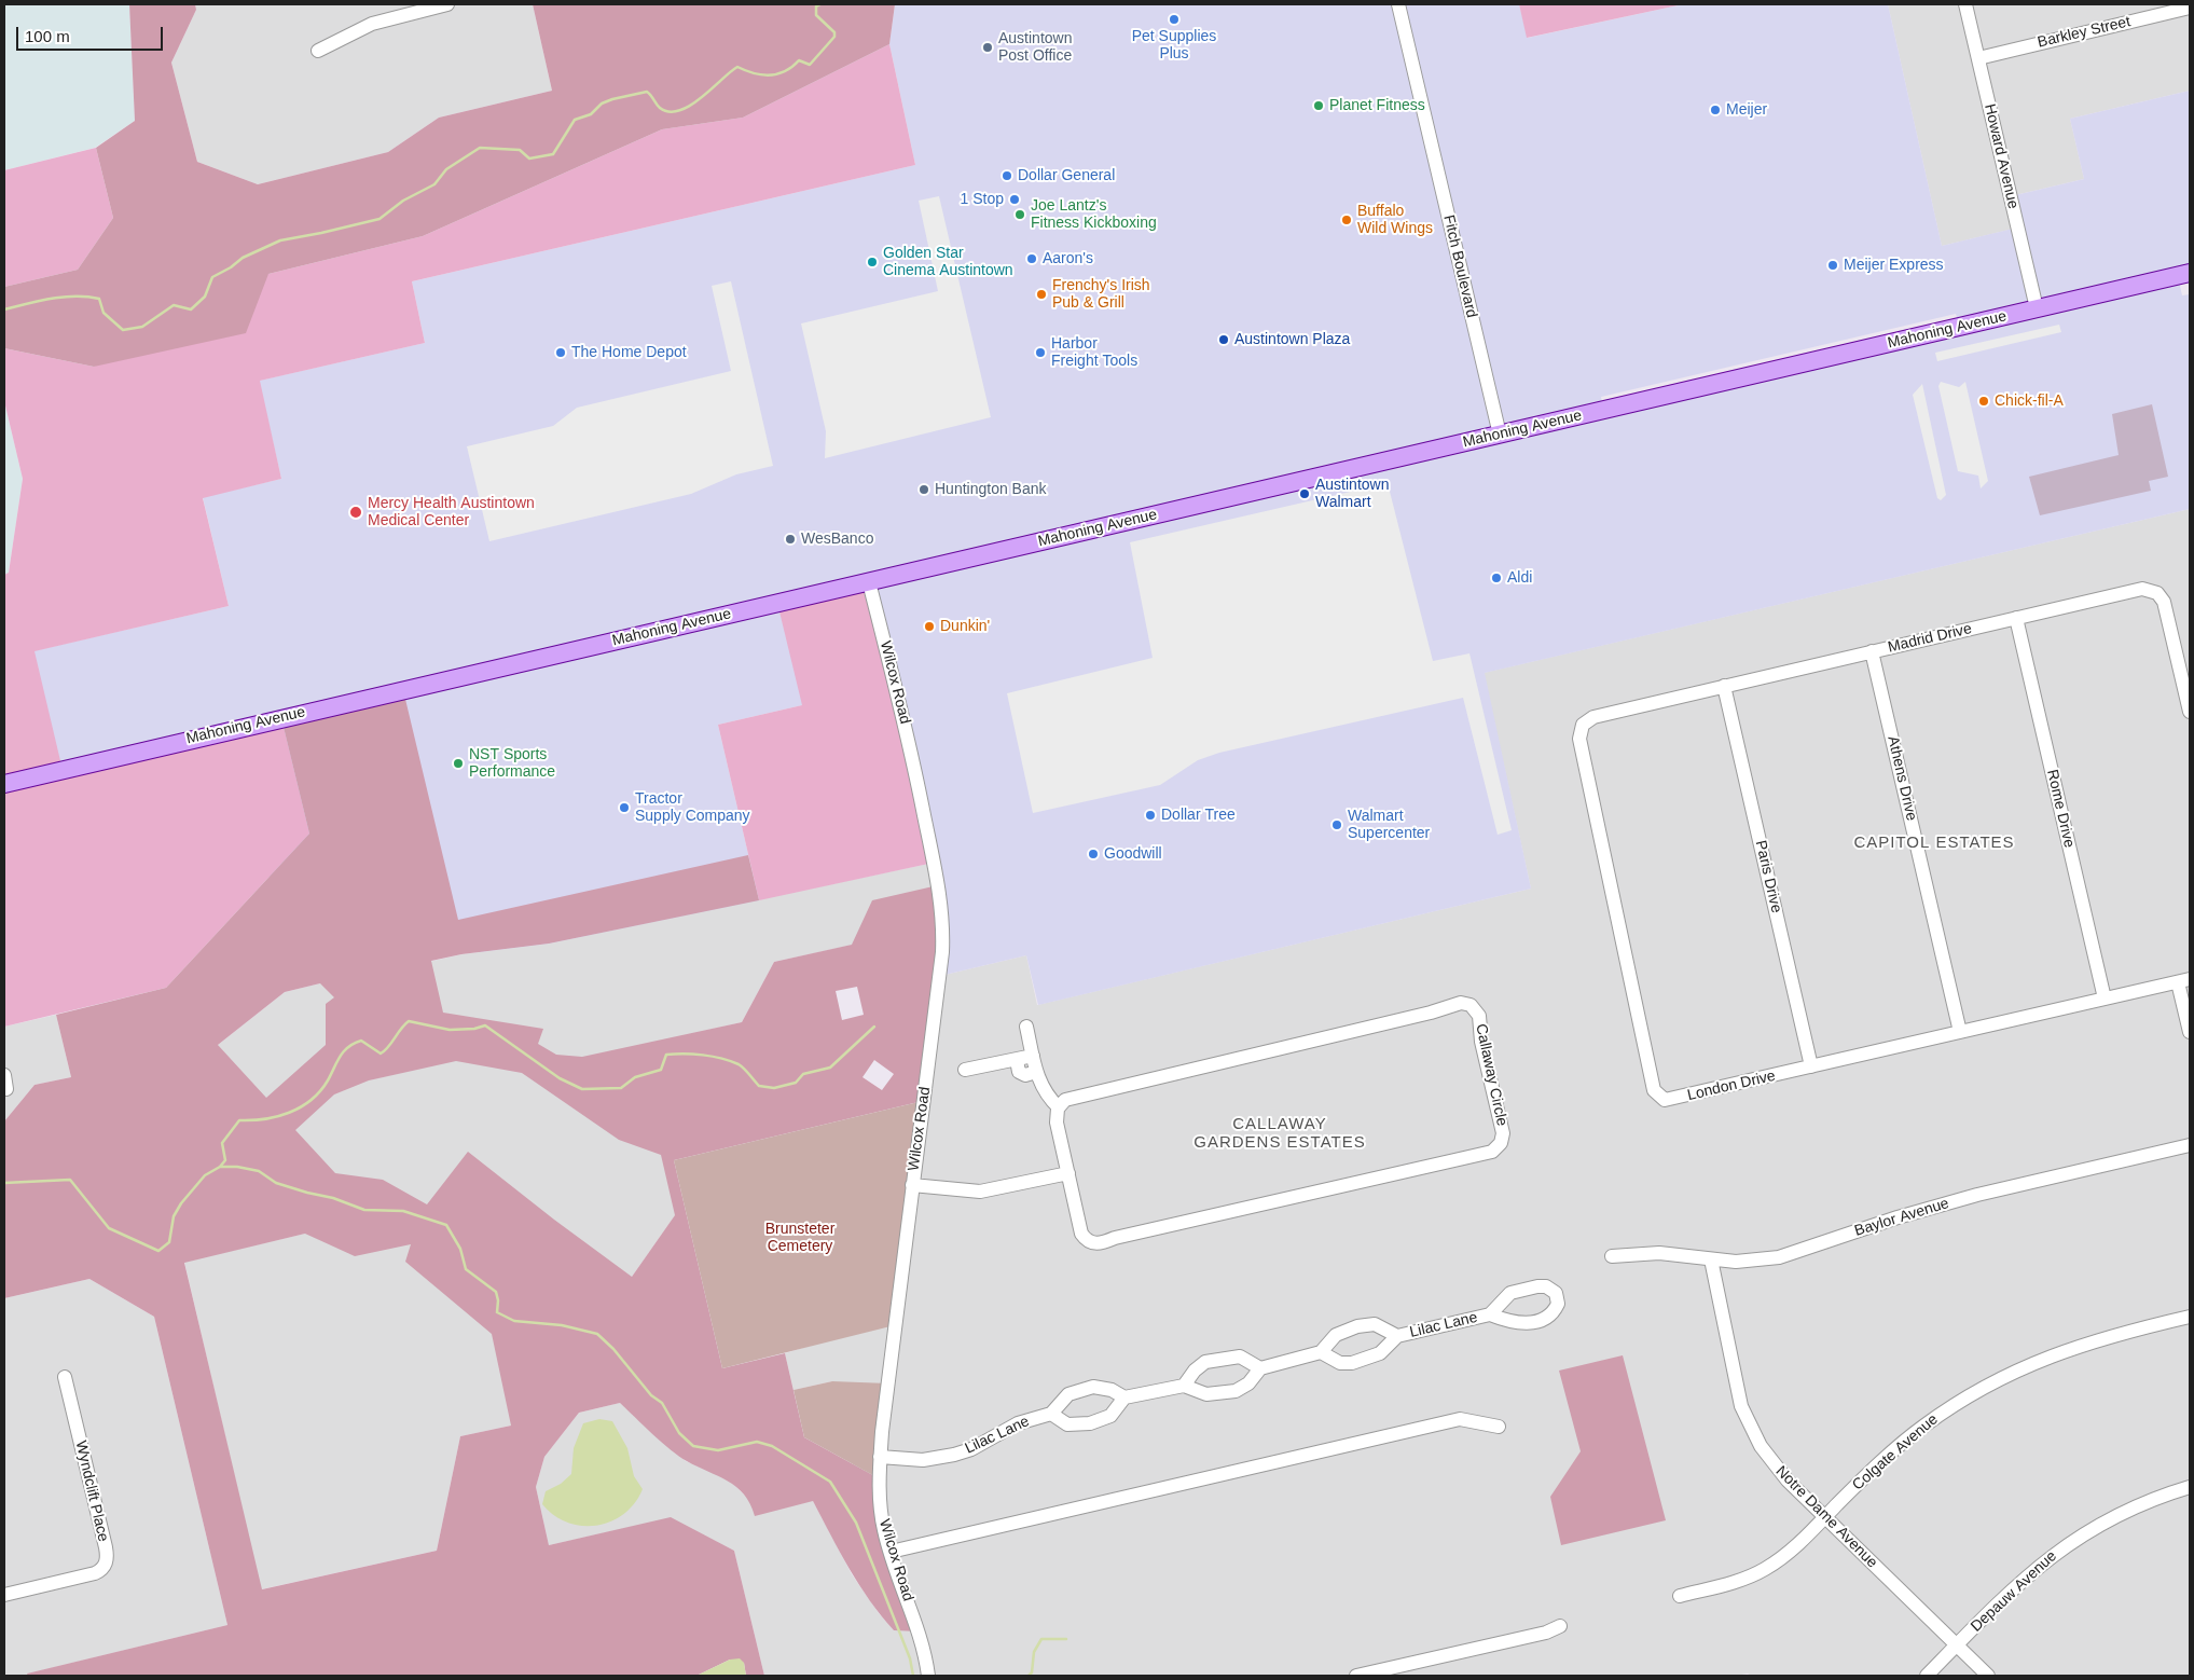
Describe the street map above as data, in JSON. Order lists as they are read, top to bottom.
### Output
{
  "streets": {
    "main road": ["Mahoning Avenue"],
    "street": [
      "Barkley Street",
      "Howard Avenue",
      "Fitch Boulevard",
      "Madrid Drive",
      "Wilcox Road",
      "Athens Drive",
      "Rome Drive",
      "Paris Drive",
      "Callaway Circle",
      "London Drive",
      "Baylor Avenue",
      "Lilac Lane",
      "Colgate Avenue",
      "Wyndclift Place",
      "Notre Dame Avenue",
      "Depauw Avenue"
    ]
  },
  "crossings": [
    ["Barkley Street", "Howard Avenue"],
    ["Howard Avenue", "Mahoning Avenue"],
    ["Fitch Boulevard", "Mahoning Avenue"],
    ["Mahoning Avenue", "Wilcox Road"],
    ["Madrid Drive", "Athens Drive"],
    ["Madrid Drive", "Rome Drive"],
    ["Madrid Drive", "Paris Drive"],
    ["Madrid Drive", "London Drive"],
    ["Wilcox Road", "Lilac Lane"],
    ["Athens Drive", "London Drive"],
    ["Rome Drive", "London Drive"],
    ["Paris Drive", "London Drive"],
    ["Baylor Avenue", "Notre Dame Avenue"],
    ["Colgate Avenue", "Notre Dame Avenue"],
    ["Notre Dame Avenue", "Depauw Avenue"]
  ],
  "districts": ["CAPITOL ESTATES", "CALLAWAY GARDENS ESTATES"],
  "parks": ["Brunsteter Cemetery"],
  "places": [
    "Pet Supplies Plus",
    "Austintown Post Office",
    "Planet Fitness",
    "Meijer",
    "Dollar General",
    "1 Stop",
    "Joe Lantz's Fitness Kickboxing",
    "Buffalo Wild Wings",
    "Aaron's",
    "Golden Star Cinema Austintown",
    "Meijer Express",
    "Frenchy's Irish Pub & Grill",
    "Austintown Plaza",
    "The Home Depot",
    "Harbor Freight Tools",
    "Chick-fil-A",
    "Huntington Bank",
    "Austintown Walmart",
    "Mercy Health Austintown Medical Center",
    "WesBanco",
    "Aldi",
    "Dunkin'",
    "NST Sports Performance",
    "Tractor Supply Company",
    "Dollar Tree",
    "Walmart Supercenter",
    "Goodwill"
  ],
  "scale_bar": "100 m"
}
